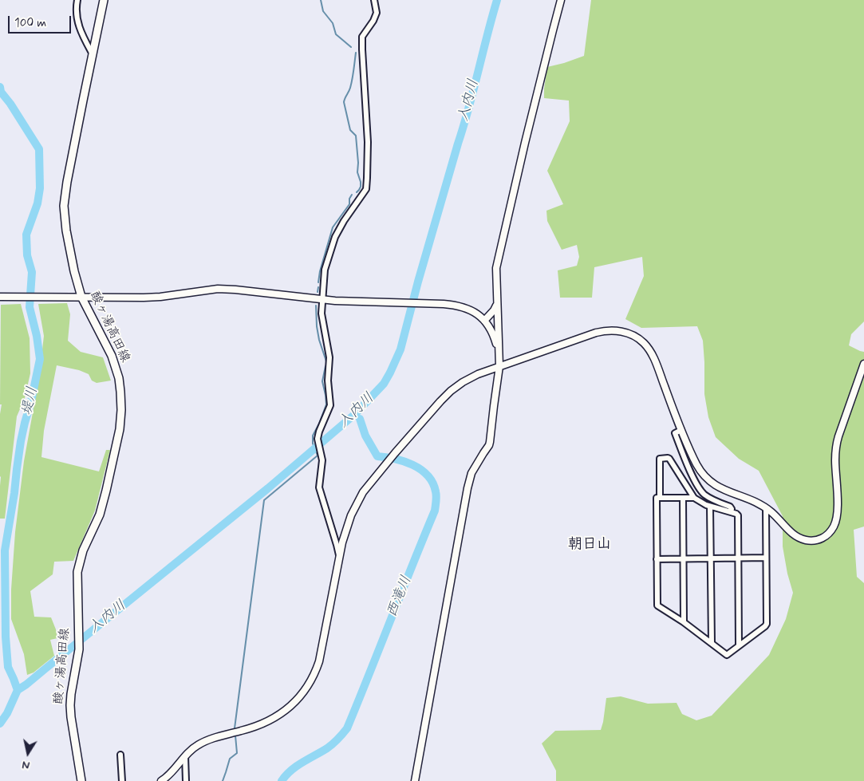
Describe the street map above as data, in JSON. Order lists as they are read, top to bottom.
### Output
{
  "streets": {
    "main road": ["酸ヶ湯高田線"]
  },
  "districts": ["朝日山"],
  "water": ["入内川", "堤川", "西滝川"],
  "scale_bar": "100 m",
  "north": "bottom"
}
